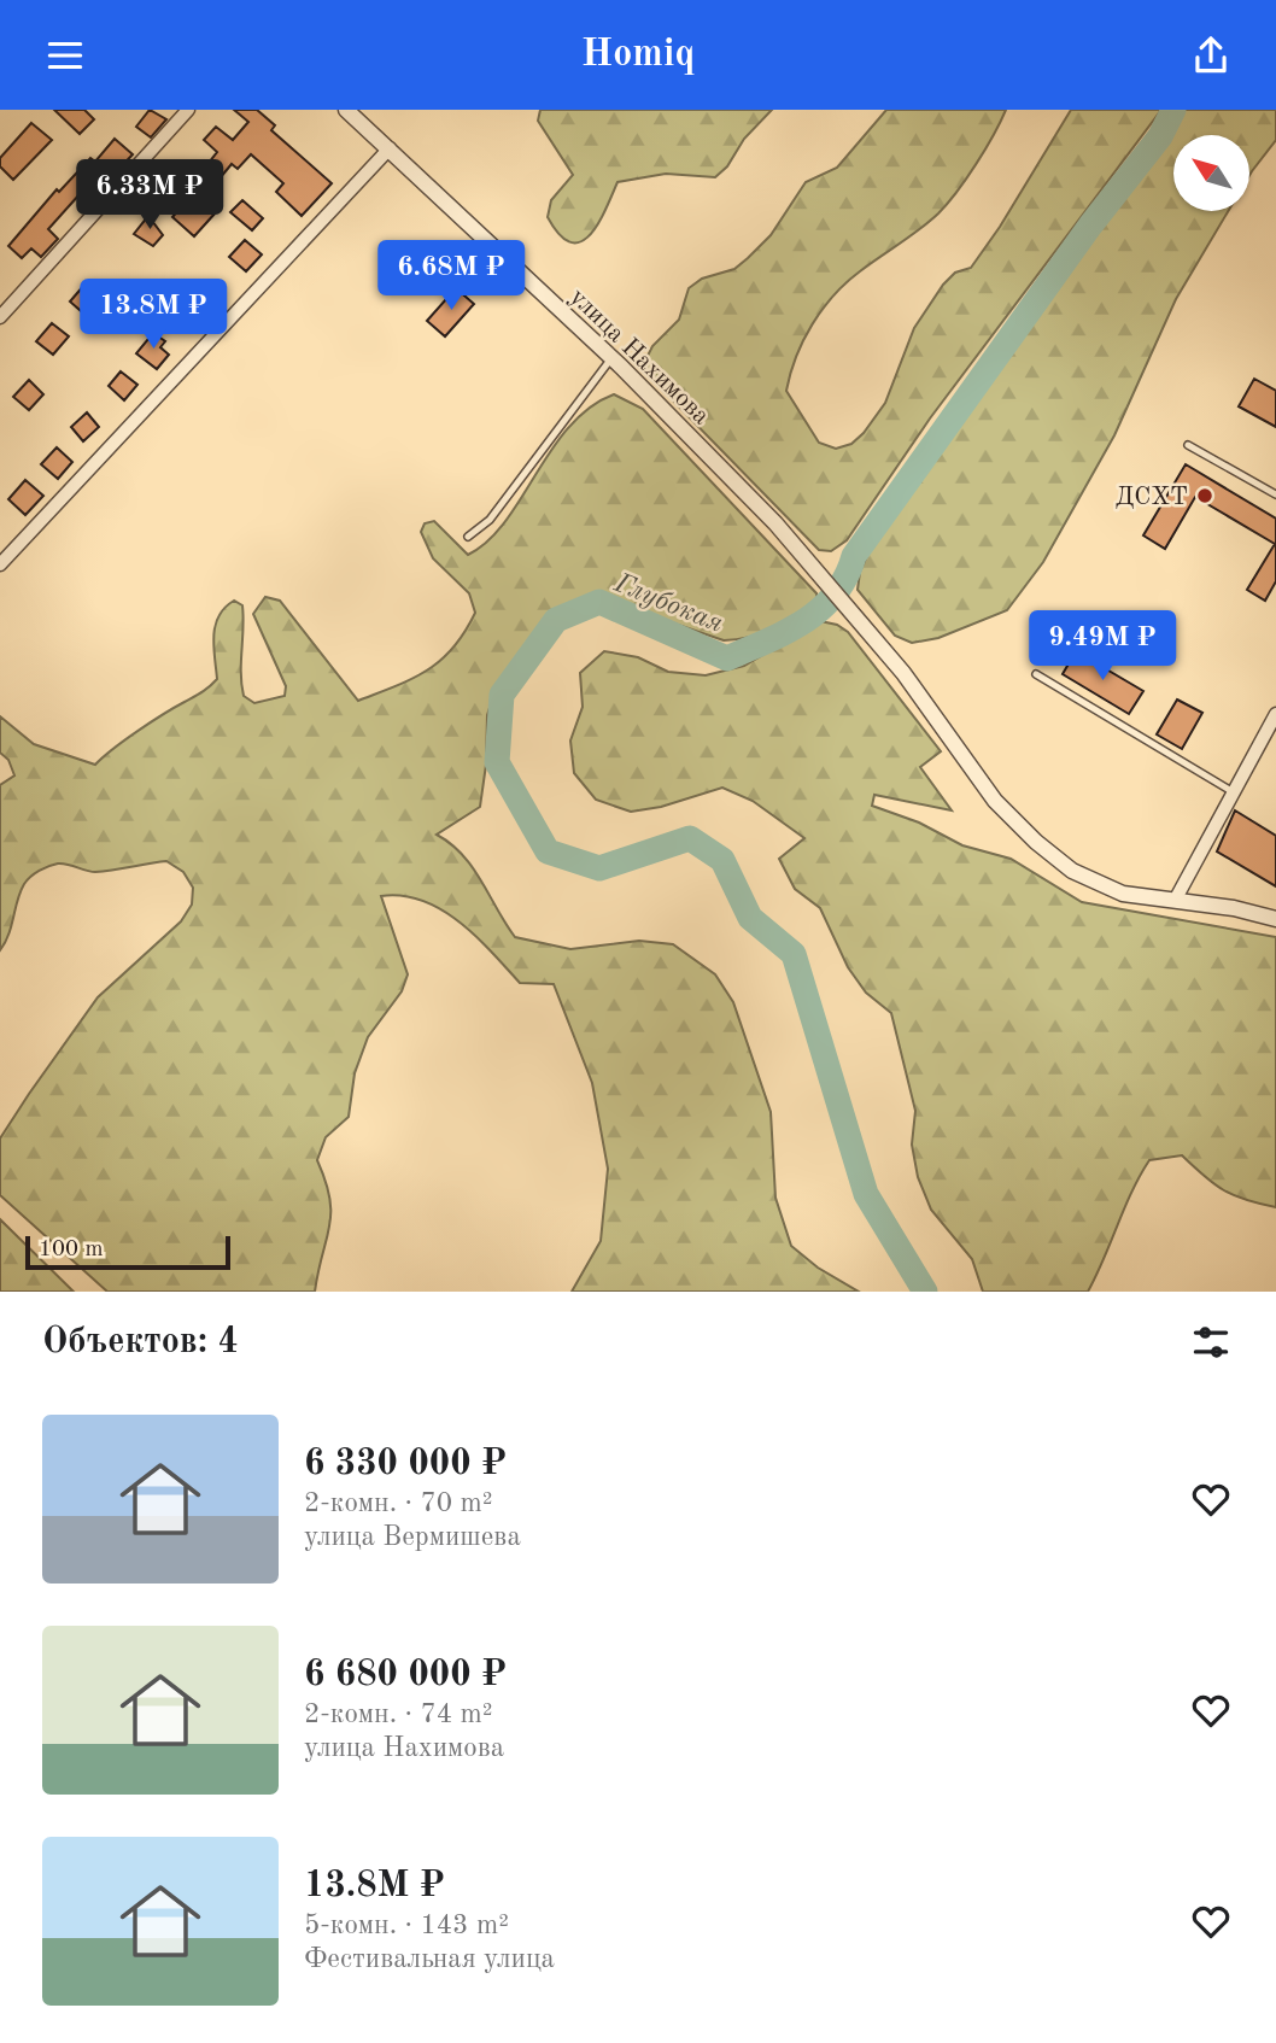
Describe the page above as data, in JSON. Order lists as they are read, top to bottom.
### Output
{
  "streets": {
    "street": ["улица Нахимова"]
  },
  "water": ["Глубокая"],
  "places": ["ДСХТ"],
  "scale_bar": "100 m",
  "north": "top left",
  "page": {
    "header": "Homiq",
    "price": [
      "6.33M ₽",
      "6.68M ₽",
      "13.8M ₽",
      "9.49M ₽"
    ],
    "scale": "100 m",
    "heading": "Объектов: 4",
    "list": [
      {
        "name": "6 330 000 ₽",
        "note": "2-комн. · 70 m² · улица Вермишева"
      },
      {
        "name": "6 680 000 ₽",
        "note": "2-комн. · 74 m² · улица Нахимова"
      },
      {
        "name": "13.8M ₽",
        "note": "5-комн. · 143 m² · Фестивальная улица"
      }
    ]
  }
}
